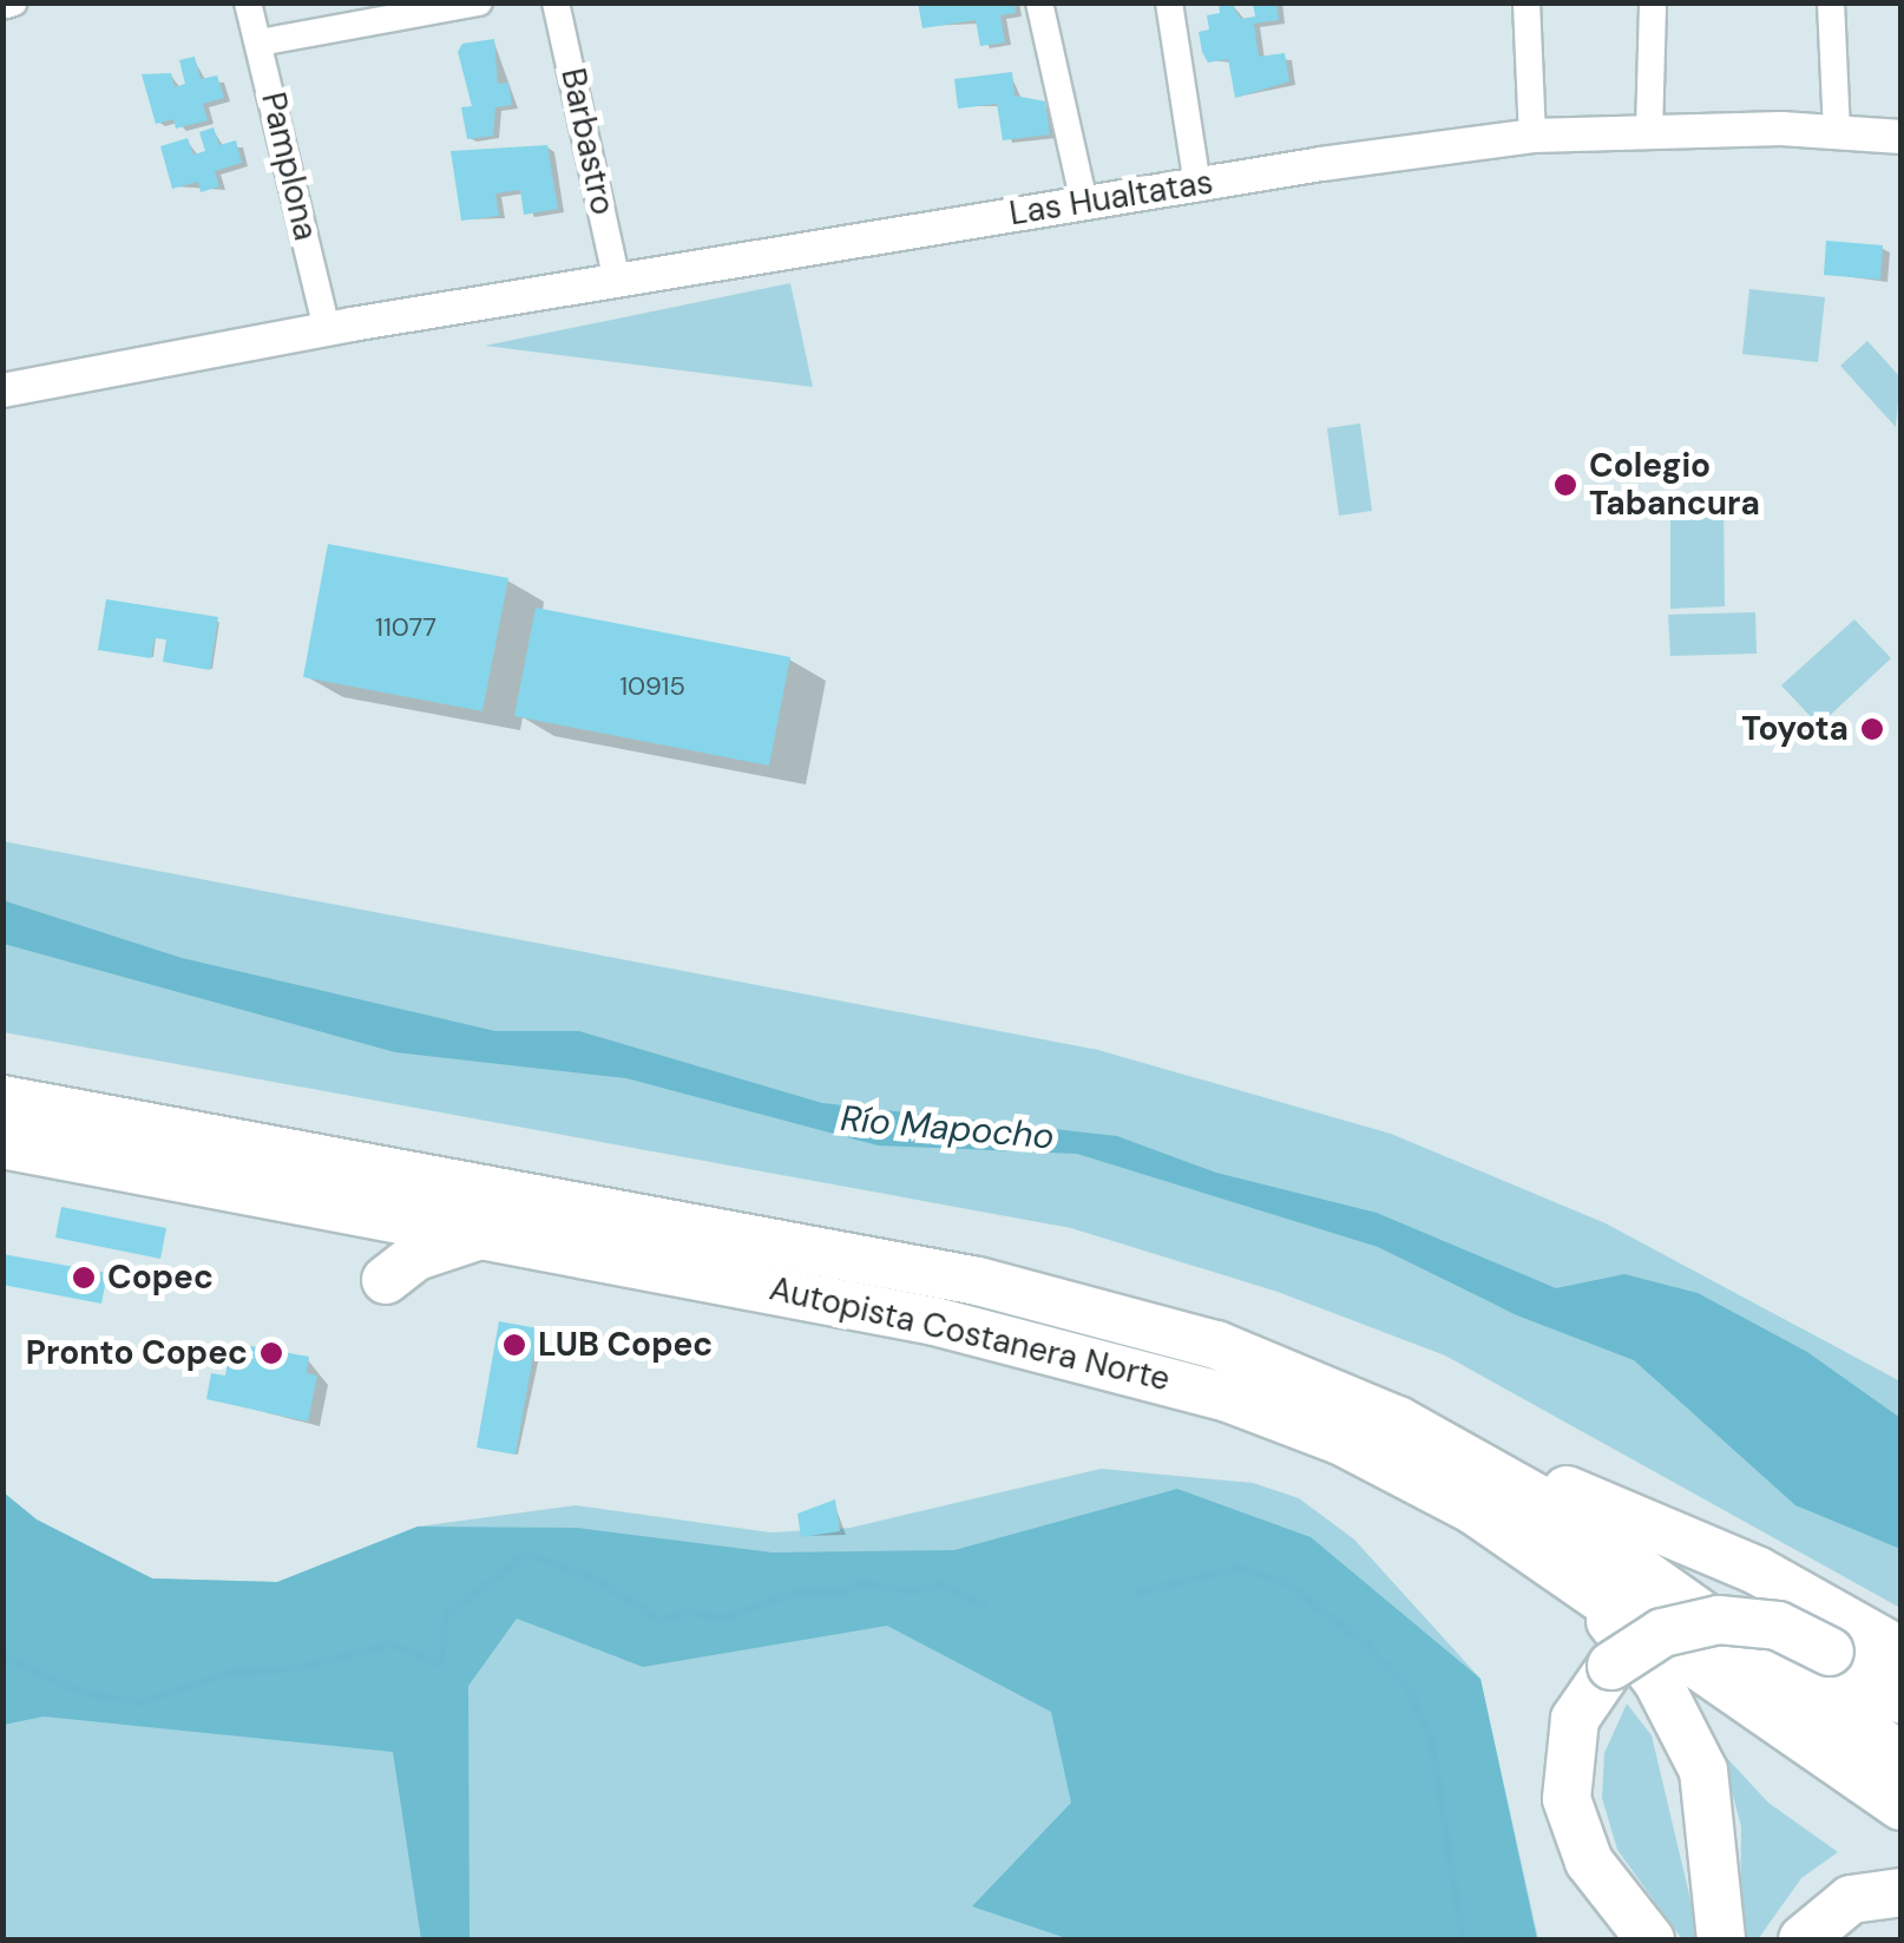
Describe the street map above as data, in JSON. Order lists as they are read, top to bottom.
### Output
{
  "streets": {
    "highway": ["Autopista Costanera Norte"],
    "street": ["Barbastro", "Pamplona", "Las Hualtatas"]
  },
  "crossings": [
    ["Barbastro", "Las Hualtatas"],
    ["Pamplona", "Las Hualtatas"]
  ],
  "water": ["Río Mapocho"],
  "places": [
    "Colegio Tabancura",
    "Toyota",
    "Copec",
    "LUB Copec",
    "Pronto Copec"
  ],
  "house_numbers": ["11077", "10915"]
}
